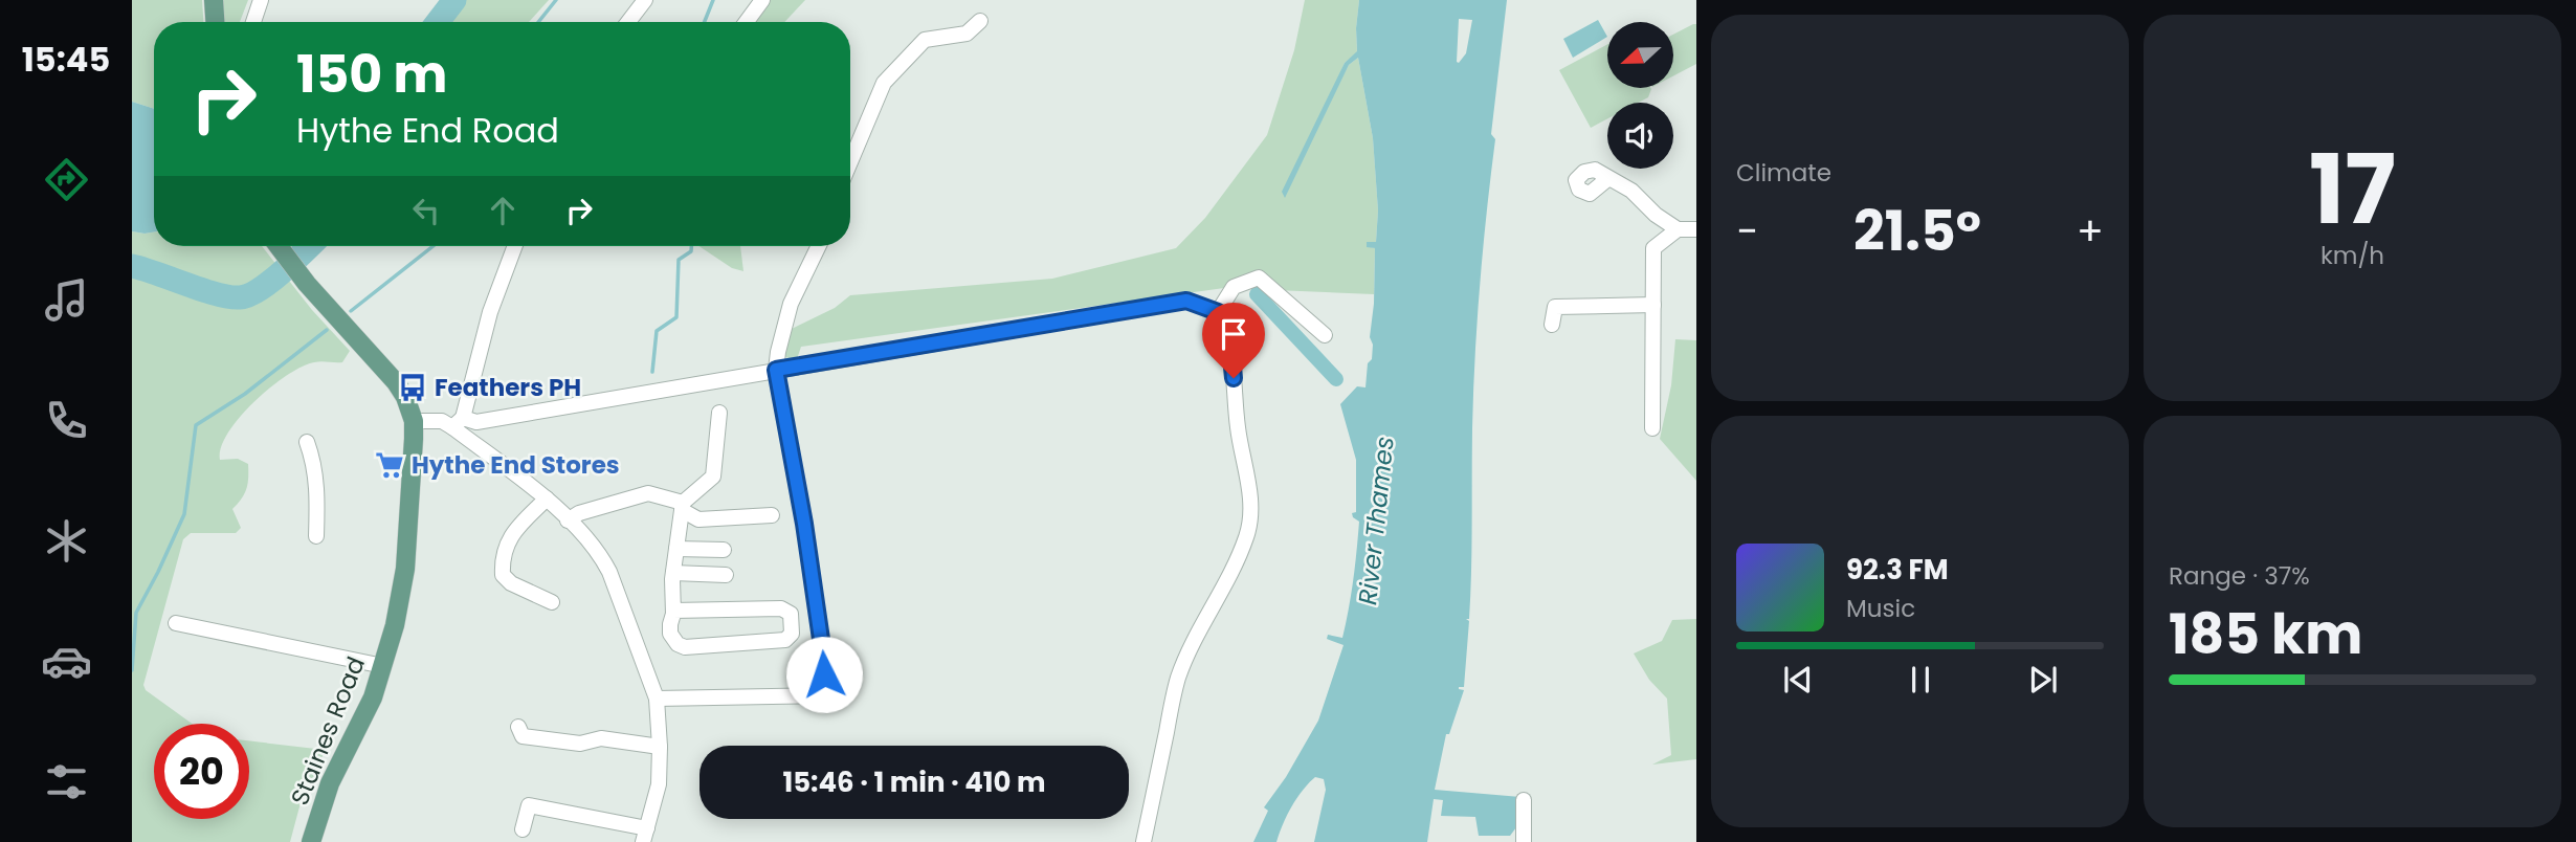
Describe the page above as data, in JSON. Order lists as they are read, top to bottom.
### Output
{
  "streets": {
    "main road": ["Staines Road"]
  },
  "water": ["River Thames"],
  "places": {
    "bus stop": ["Feathers PH"],
    "supermarket": ["Hythe End Stores"]
  },
  "north": "left",
  "page": {
    "tabs": "15:45",
    "tile": [
      "Climate",
      ["17", "km/h"],
      ["Range · 37%", "185 km"]
    ],
    "turn": ["150 m", "Hythe End Road"],
    "heat": ["−", "21.5°", "+"],
    "song": ["92.3 FM", "Music"],
    "limit": "20",
    "trip": "15:46 · 1 min · 410 m"
  }
}
